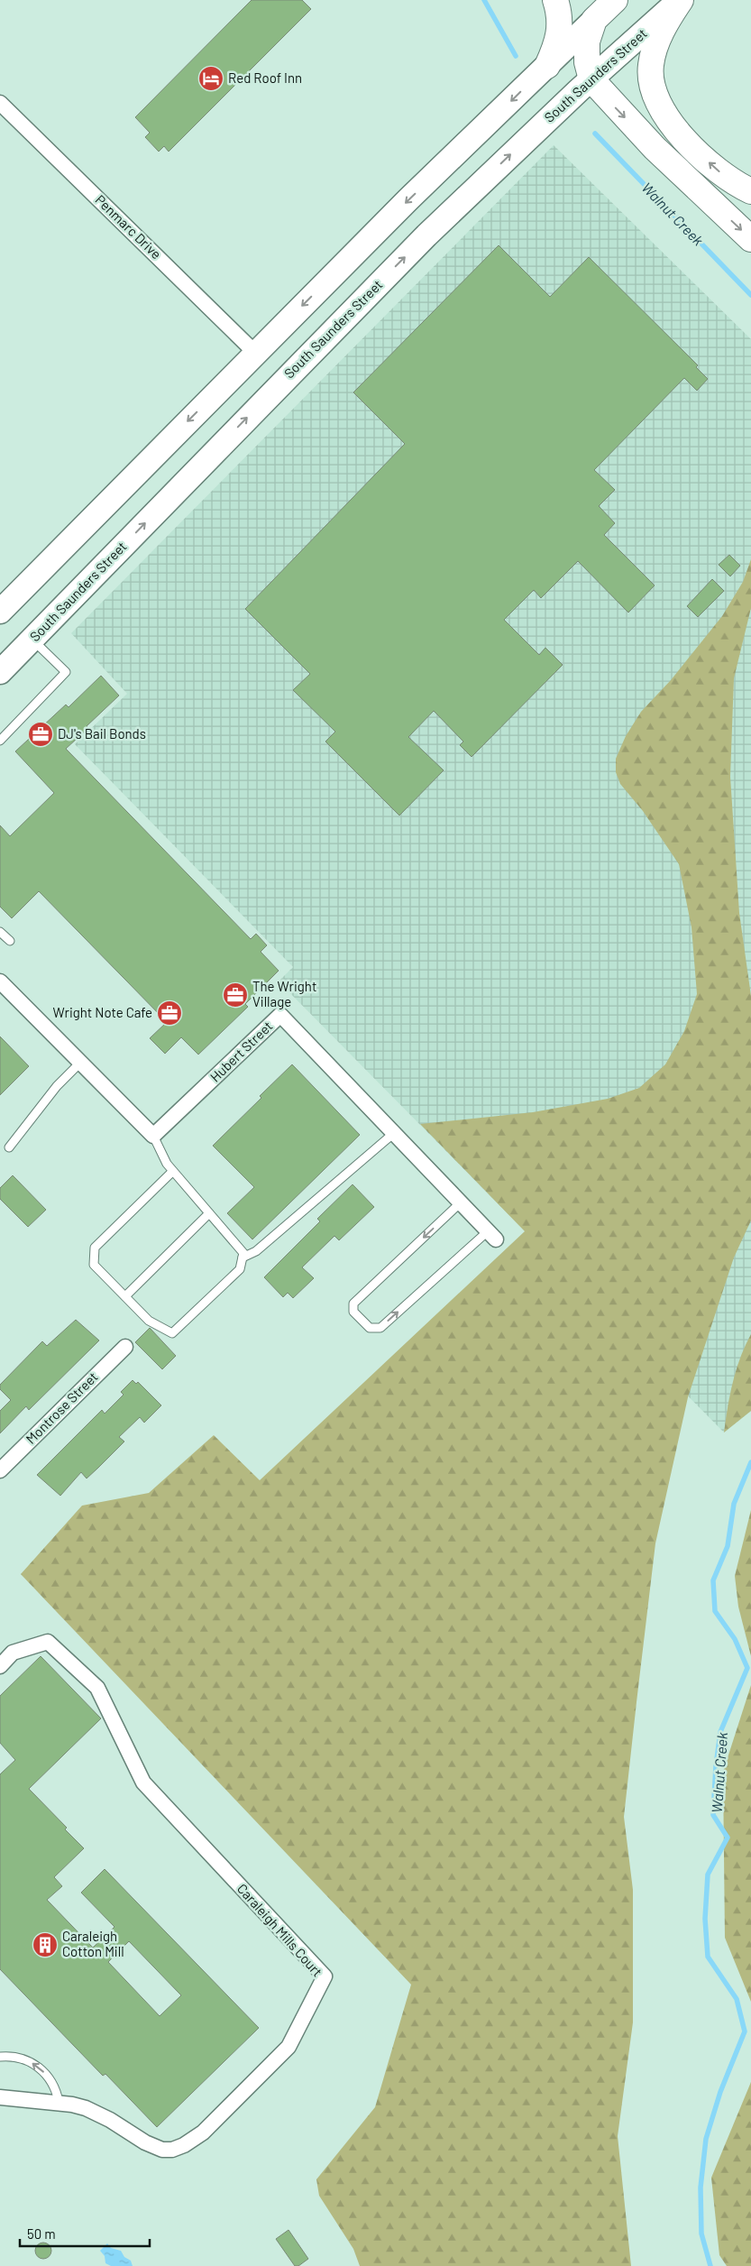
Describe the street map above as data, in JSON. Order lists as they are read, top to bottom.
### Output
{
  "streets": {
    "main road": ["South Saunders Street"],
    "street": [
      "Penmarc Drive",
      "Hubert Street",
      "Montrose Street",
      "Caraleigh Mills Court"
    ]
  },
  "water": ["Walnut Creek"],
  "places": {
    "hotel": ["Red Roof Inn"],
    "office": ["DJ's Bail Bonds", "The Wright Village", "Wright Note Cafe"],
    "building": ["Caraleigh Cotton Mill"]
  },
  "scale_bar": "50 m"
}
